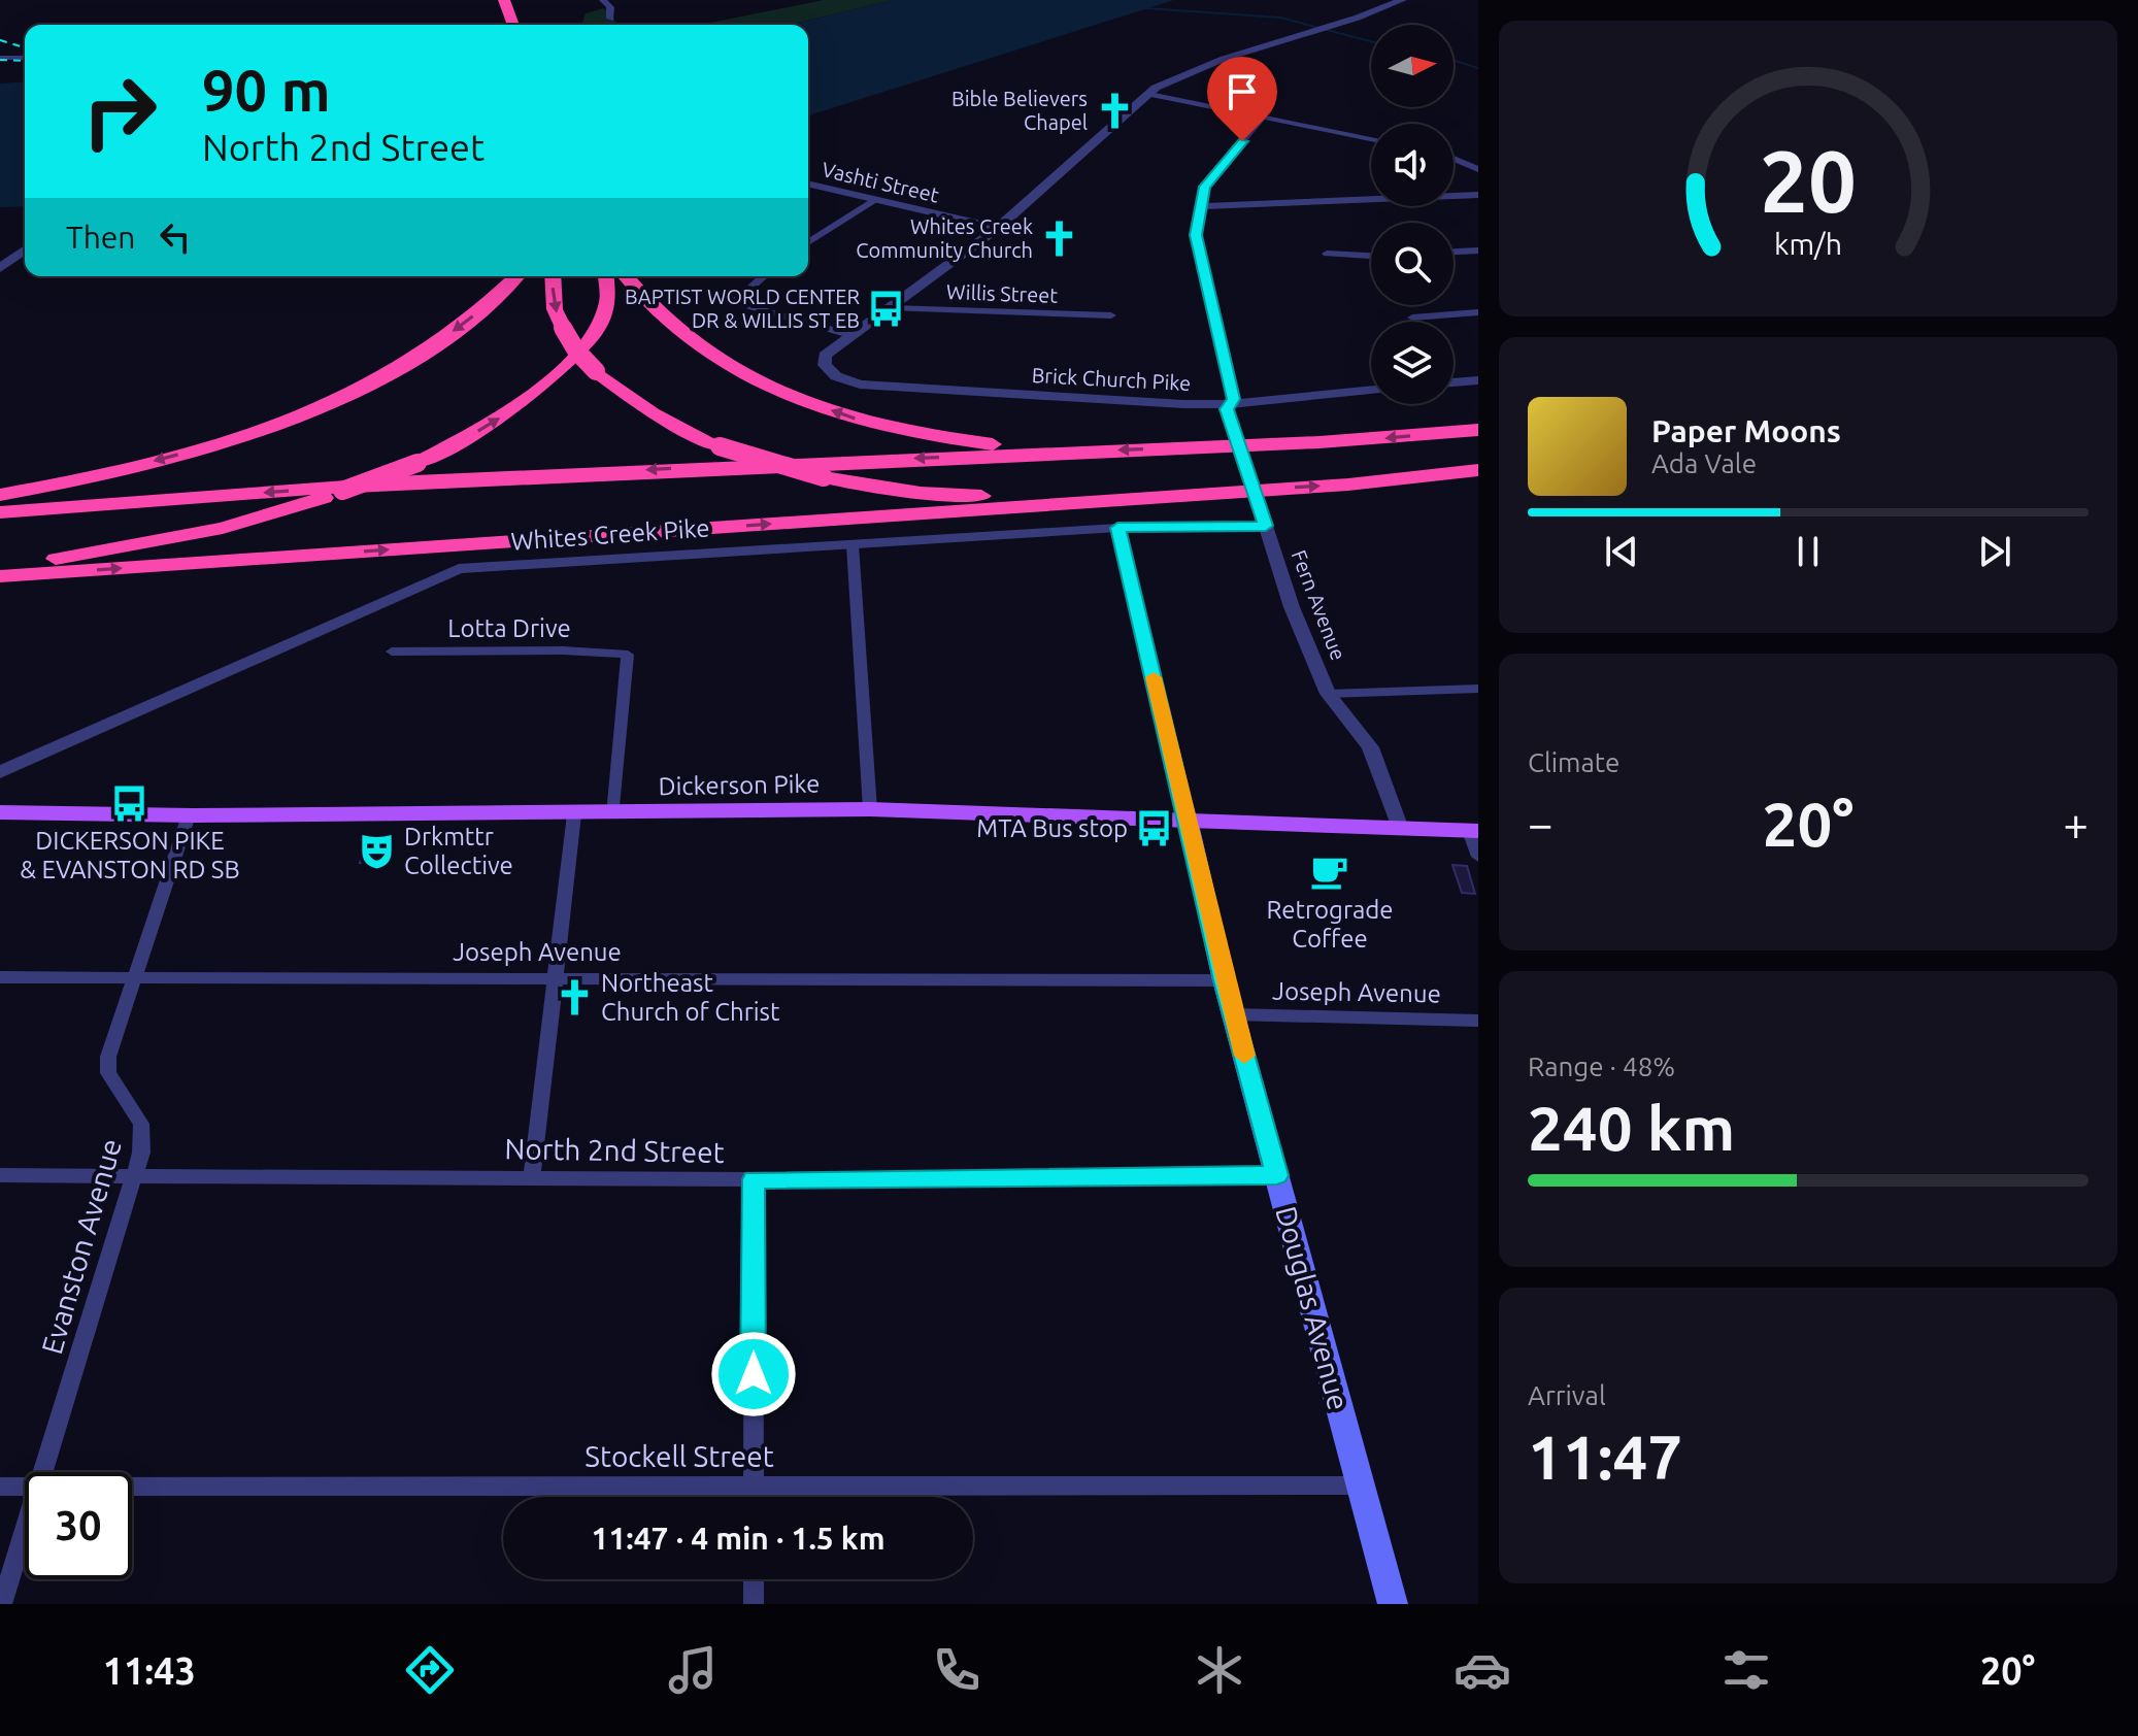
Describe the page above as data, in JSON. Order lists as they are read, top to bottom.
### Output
{
  "streets": {
    "main road": ["Dickerson Pike", "Douglas Avenue"],
    "street": [
      "Vashti Street",
      "Willis Street",
      "Brick Church Pike",
      "Whites Creek Pike",
      "Fern Avenue",
      "Lotta Drive",
      "Joseph Avenue",
      "North 2nd Street",
      "Evanston Avenue",
      "Stockell Street"
    ]
  },
  "crossings": [
    ["Brick Church Pike", "Fern Avenue"],
    ["Whites Creek Pike", "Fern Avenue"],
    ["Fern Avenue", "Dickerson Pike"],
    ["Lotta Drive", "Dickerson Pike"],
    ["Dickerson Pike", "Evanston Avenue"],
    ["Dickerson Pike", "Douglas Avenue"],
    ["Joseph Avenue", "Evanston Avenue"],
    ["Joseph Avenue", "Douglas Avenue"],
    ["North 2nd Street", "Evanston Avenue"],
    ["North 2nd Street", "Douglas Avenue"],
    ["Douglas Avenue", "Stockell Street"]
  ],
  "places": {
    "church": ["Bible Believers Chapel", "Whites Creek Community Church", "Northeast Church of Christ"],
    "bus stop": ["BAPTIST WORLD CENTER DR & WILLIS ST EB", "DICKERSON PIKE & EVANSTON RD SB", "MTA Bus stop"],
    "theatre": ["Drkmttr Collective"],
    "cafe": ["Retrograde Coffee"]
  },
  "north": "right",
  "page": {
    "turn": ["90 m", "North 2nd Street"],
    "then": "Then",
    "song": ["Paper Moons", "Ada Vale"],
    "tile": [
      "Climate",
      ["Range · 48%", "240 km"],
      ["Arrival", "11:47"]
    ],
    "heat": ["−", "20°", "+"],
    "limit": "30",
    "trip": "11:47 · 4 min · 1.5 km",
    "tabs": ["11:43", "20°"],
    "gauge": ["20", "km/h"]
  }
}
